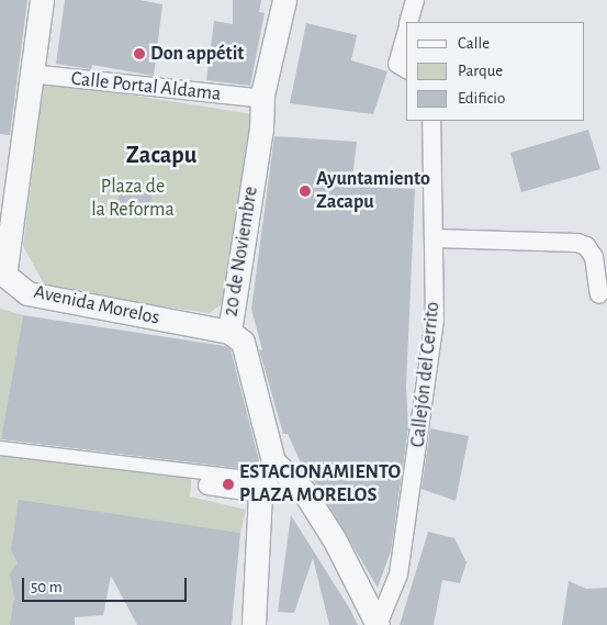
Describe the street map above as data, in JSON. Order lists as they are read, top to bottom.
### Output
{
  "streets": {
    "street": [
      "Calle Portal Aldama",
      "20 de Noviembre",
      "Avenida Morelos",
      "Callejón del Cerrito"
    ]
  },
  "crossings": [
    ["Calle Portal Aldama", "20 de Noviembre"],
    ["Calle Portal Aldama", "Avenida Morelos"],
    ["20 de Noviembre", "Avenida Morelos"]
  ],
  "districts": ["Zacapu"],
  "parks": ["Plaza de la Reforma"],
  "places": ["Don appétit", "Ayuntamiento Zacapu", "ESTACIONAMIENTO PLAZA MORELOS"],
  "legend": ["Calle", "Parque", "Edificio"],
  "scale_bar": "50 m"
}
